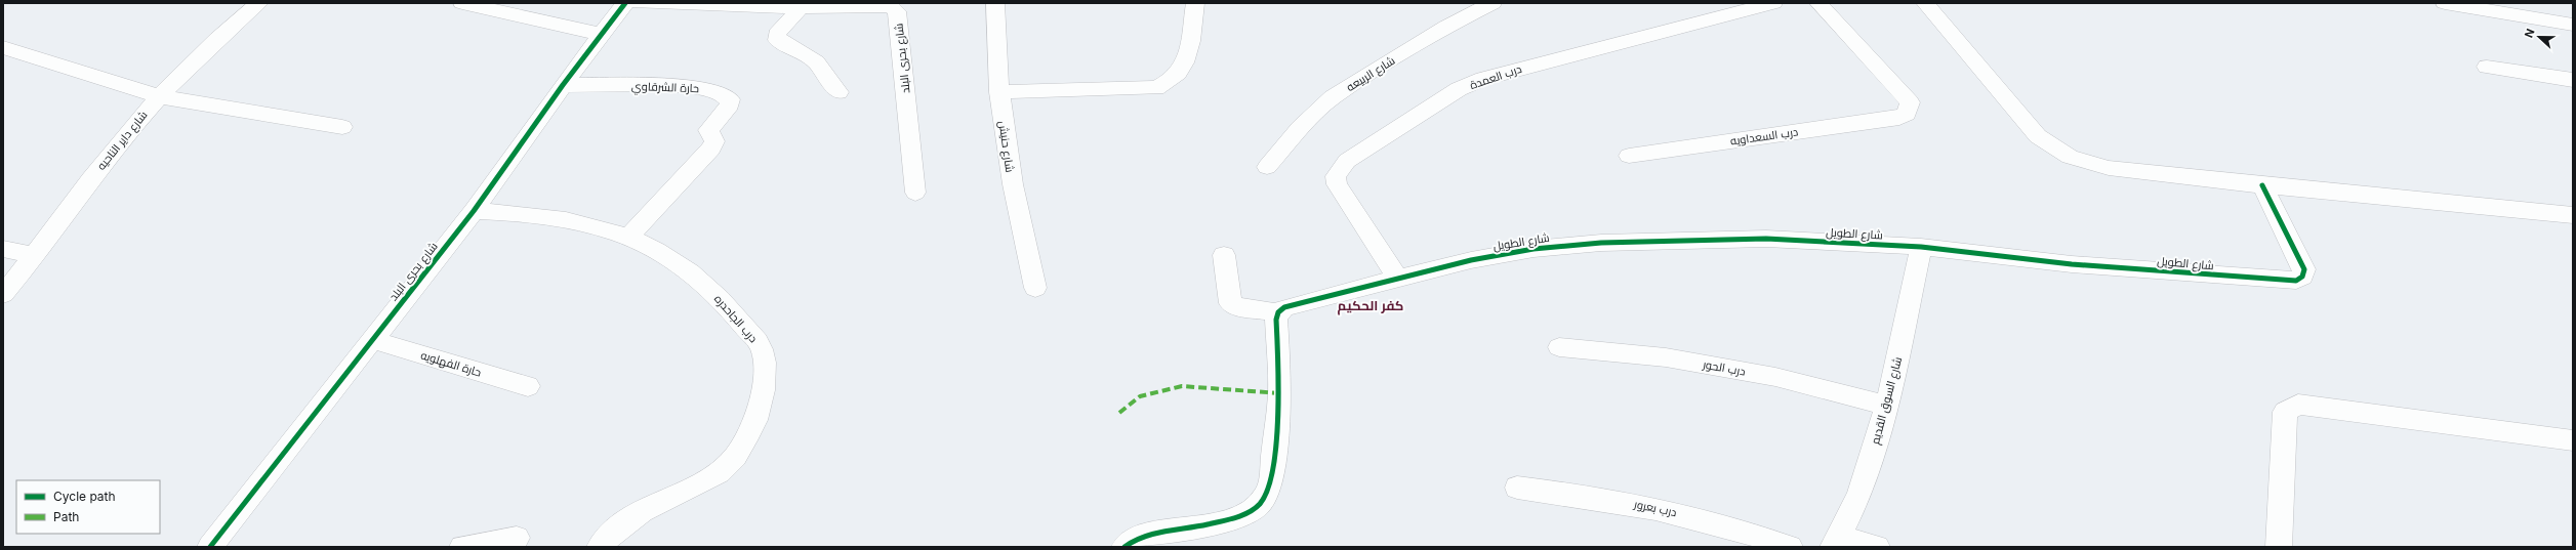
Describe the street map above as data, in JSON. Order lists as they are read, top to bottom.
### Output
{
  "streets": {
    "street": [
      "شارع بحرى البلد",
      "شارع الربيعه",
      "درب العمدة",
      "حارة الشرقاوي",
      "درب السعداويه",
      "شارع داير الناحيه",
      "شارع حنيش",
      "شارع الطويل",
      "درب الجاحدره",
      "حارة الفهلويه",
      "درب الحور",
      "شارع السوق القديم",
      "درب بعرور"
    ]
  },
  "crossings": [
    ["شارع بحرى البلد", "حارة الشرقاوي"],
    ["شارع بحرى البلد", "درب الجاحدره"],
    ["شارع بحرى البلد", "حارة الفهلويه"],
    ["درب العمدة", "شارع الطويل"],
    ["حارة الشرقاوي", "درب الجاحدره"],
    ["شارع الطويل", "شارع السوق القديم"],
    ["درب الحور", "شارع السوق القديم"]
  ],
  "districts": ["كفر الحكيم"],
  "legend": ["Cycle path", "Path"],
  "north": "left"
}
